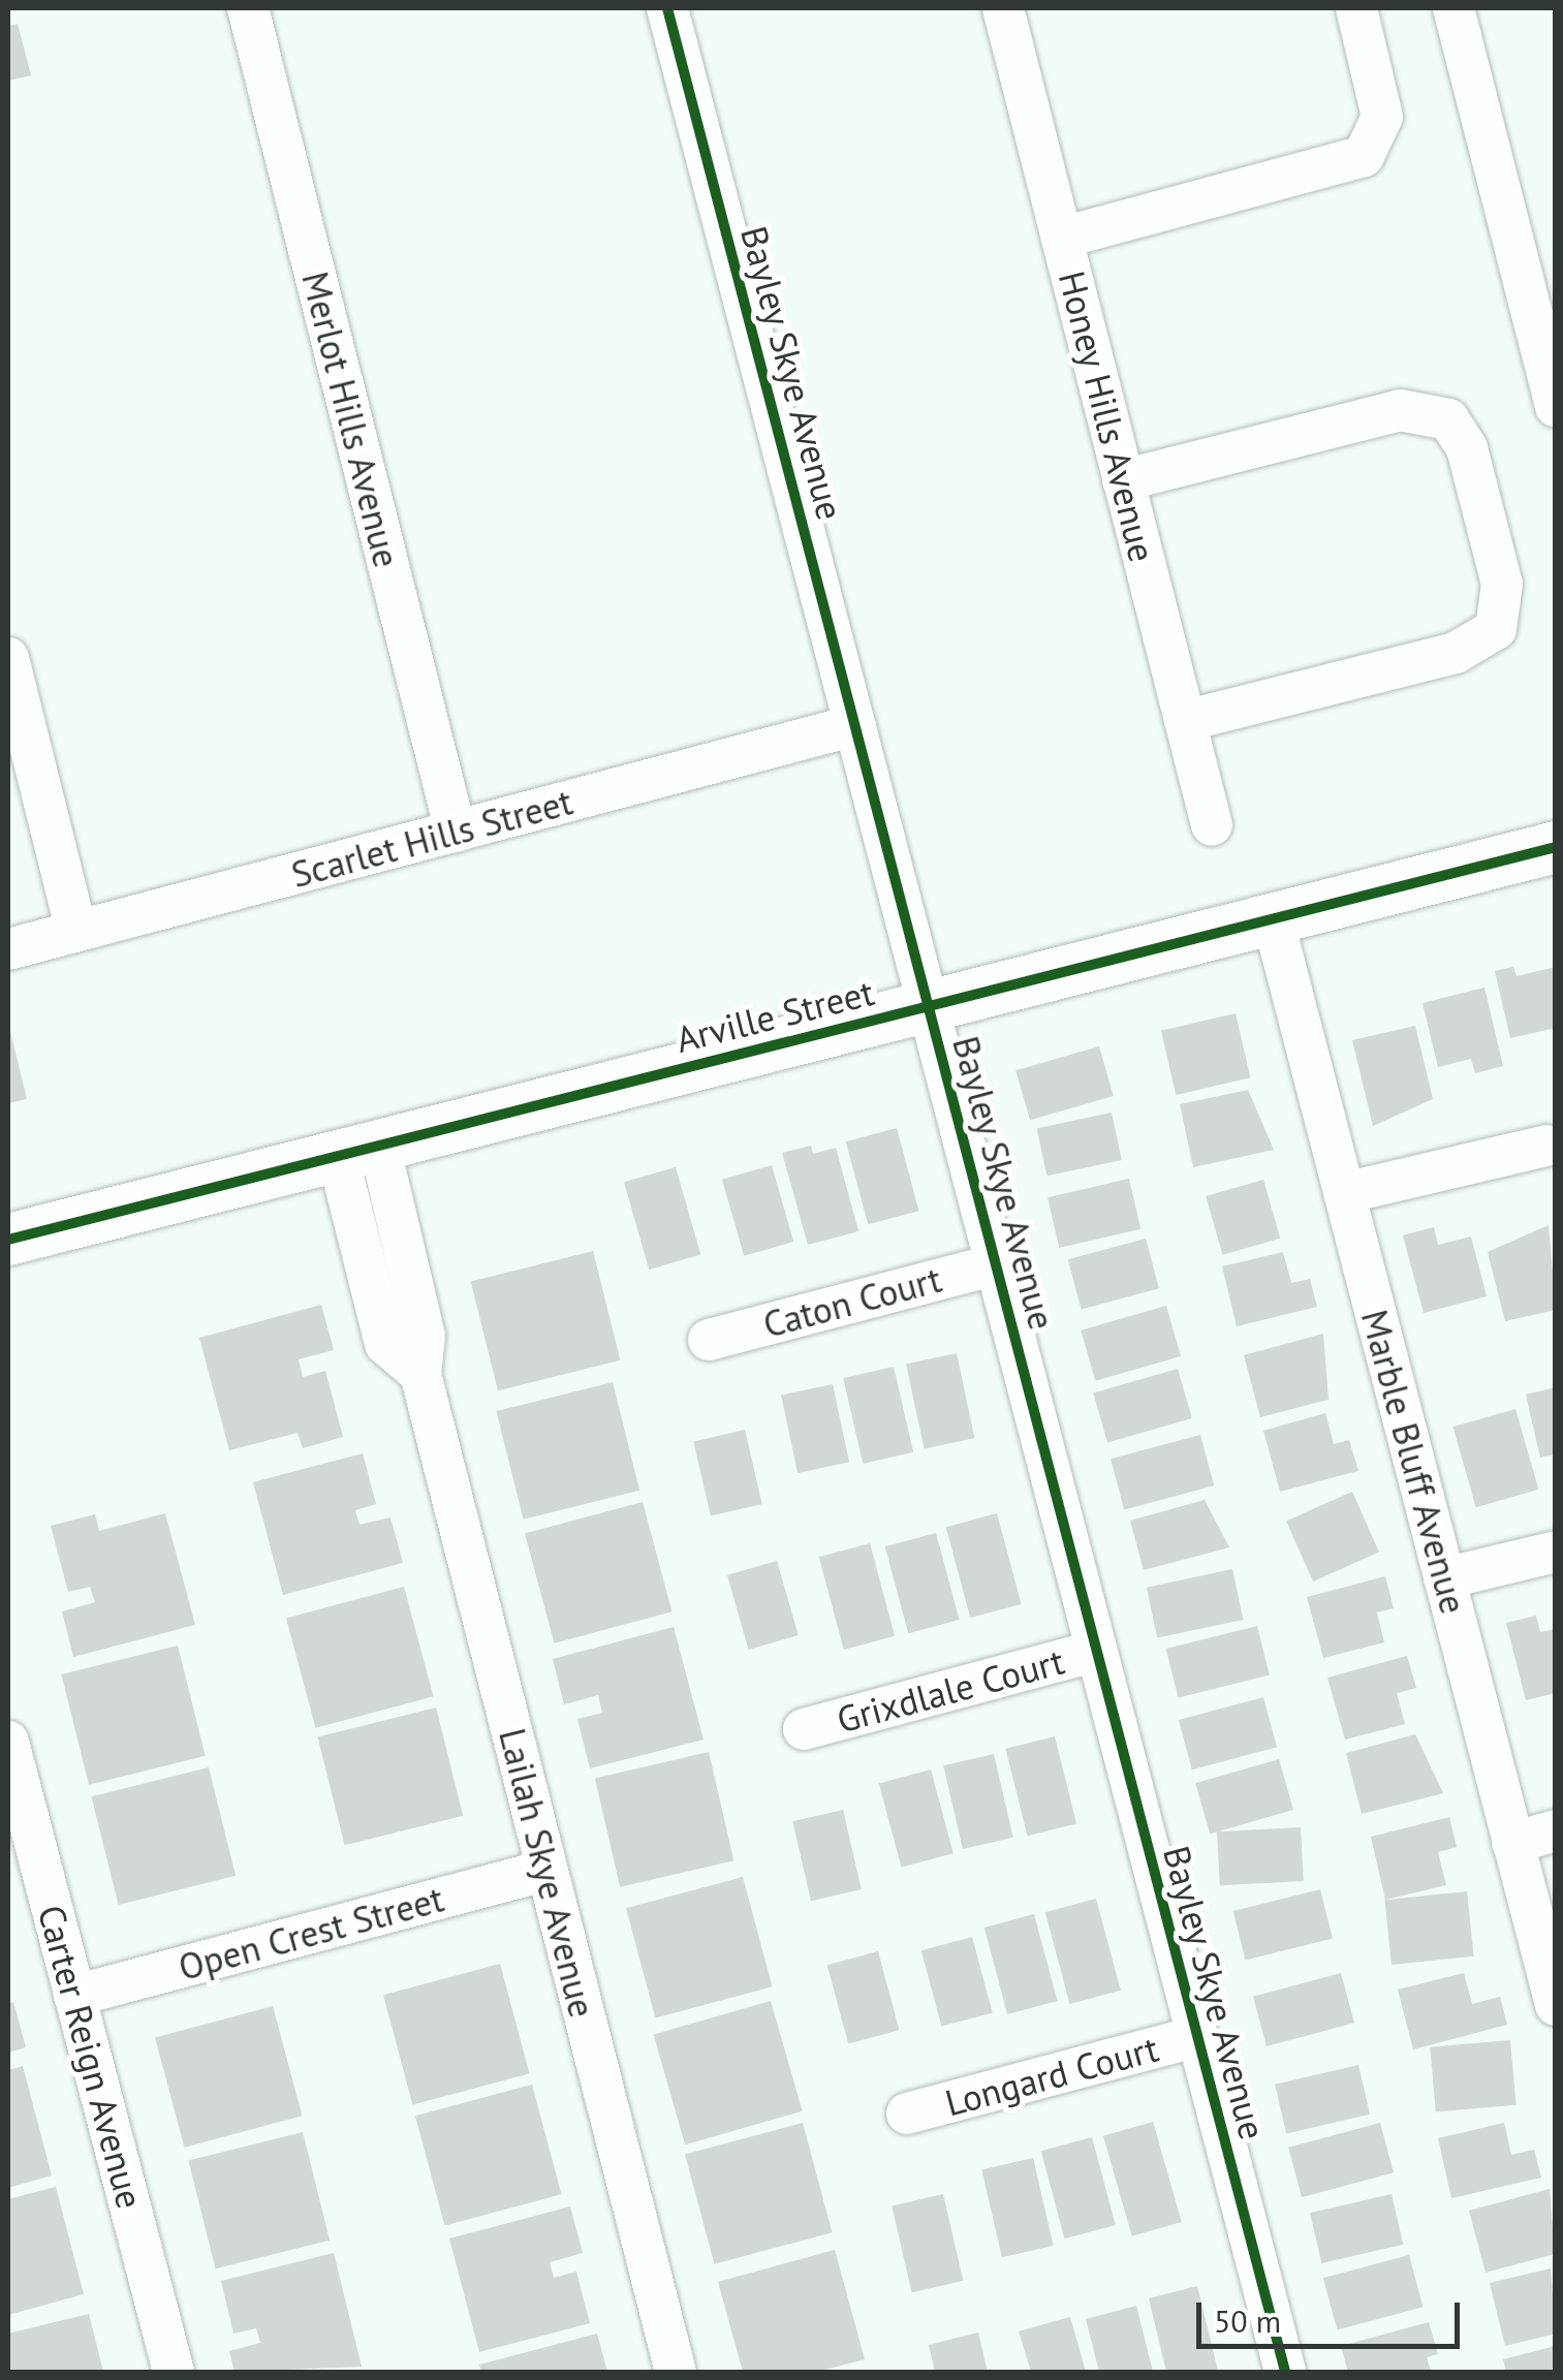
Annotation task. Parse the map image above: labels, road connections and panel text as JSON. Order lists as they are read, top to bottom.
{
  "streets": {
    "street": [
      "Bayley Skye Avenue",
      "Honey Hills Avenue",
      "Merlot Hills Avenue",
      "Scarlet Hills Street",
      "Arville Street",
      "Caton Court",
      "Marble Bluff Avenue",
      "Grixdlale Court",
      "Lailah Skye Avenue",
      "Open Crest Street",
      "Carter Reign Avenue",
      "Longard Court"
    ]
  },
  "crossings": [
    ["Bayley Skye Avenue", "Scarlet Hills Street"],
    ["Bayley Skye Avenue", "Arville Street"],
    ["Bayley Skye Avenue", "Caton Court"],
    ["Bayley Skye Avenue", "Grixdlale Court"],
    ["Bayley Skye Avenue", "Longard Court"],
    ["Merlot Hills Avenue", "Scarlet Hills Street"],
    ["Arville Street", "Marble Bluff Avenue"],
    ["Arville Street", "Lailah Skye Avenue"],
    ["Lailah Skye Avenue", "Open Crest Street"],
    ["Open Crest Street", "Carter Reign Avenue"]
  ],
  "scale_bar": "50 m"
}
